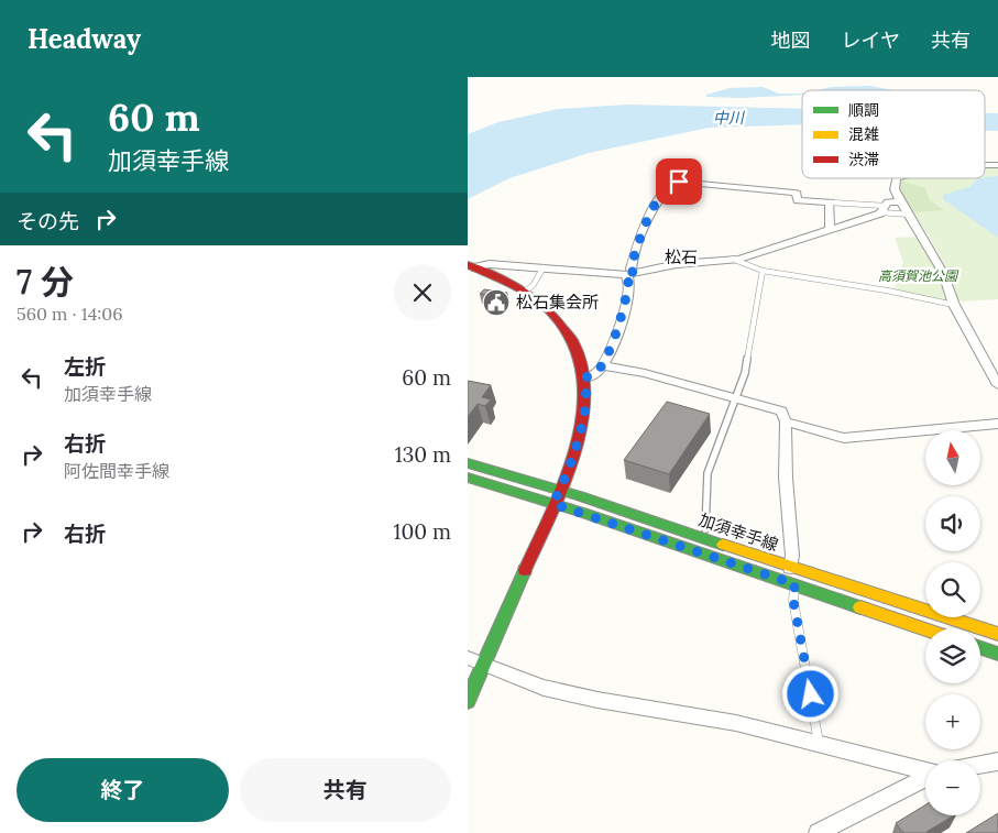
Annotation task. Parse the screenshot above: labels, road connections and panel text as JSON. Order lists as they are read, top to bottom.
{
  "streets": {
    "main road": ["加須幸手線"]
  },
  "districts": ["松石"],
  "water": ["中川"],
  "parks": ["高須賀池公園"],
  "places": {
    "public building": ["松石集会所"]
  },
  "legend": ["順調", "混雑", "渋滞"],
  "north": "top",
  "page": {
    "header": "Headway",
    "nav": ["地図", "レイヤ", "共有"],
    "turn": ["60 m", "加須幸手線"],
    "then": "その先",
    "heading": ["7 分", "560 m · 14:06"],
    "list": [
      {
        "name": "左折",
        "note": "加須幸手線",
        "value": "60 m"
      },
      {
        "name": "右折",
        "note": "阿佐間幸手線",
        "value": "130 m"
      },
      {
        "name": "右折",
        "value": "100 m"
      }
    ],
    "map_buttons": ["+", "−"],
    "buttons": ["終了", "共有"]
  }
}
